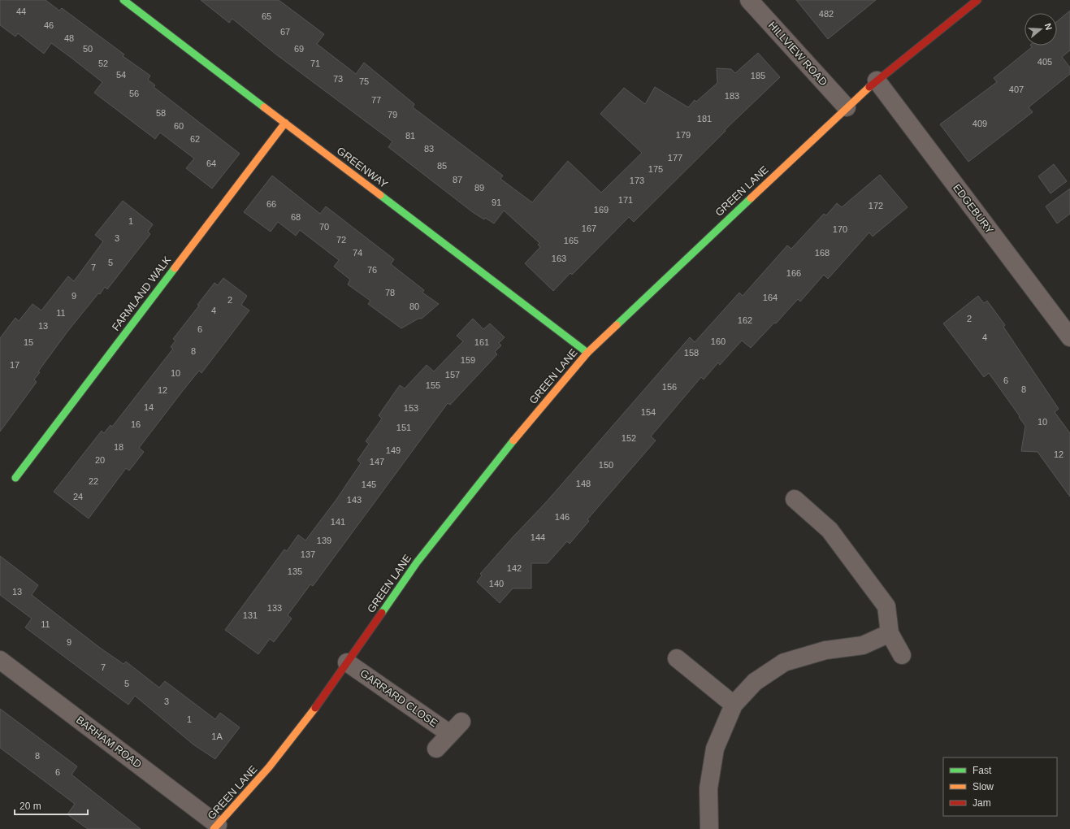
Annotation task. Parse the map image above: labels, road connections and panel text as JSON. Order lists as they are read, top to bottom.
{
  "streets": {
    "main road": ["GREENWAY", "GREEN LANE", "FARMLAND WALK"],
    "street": [
      "HILLVIEW ROAD",
      "EDGEBURY",
      "GARRARD CLOSE",
      "BARHAM ROAD"
    ]
  },
  "crossings": [
    ["HILLVIEW ROAD", "GREEN LANE"],
    ["GREENWAY", "GREEN LANE"],
    ["GREENWAY", "FARMLAND WALK"],
    ["GREEN LANE", "EDGEBURY"],
    ["GREEN LANE", "GARRARD CLOSE"],
    ["GREEN LANE", "BARHAM ROAD"]
  ],
  "house_numbers": [
    "44",
    "482",
    "65",
    "46",
    "67",
    "48",
    "50",
    "69",
    "405",
    "52",
    "71",
    "54",
    "185",
    "73",
    "75",
    "407",
    "56",
    "183",
    "77",
    "58",
    "79",
    "181",
    "409",
    "60",
    "179",
    "81",
    "62",
    "83",
    "177",
    "64",
    "85",
    "175",
    "87",
    "173",
    "89",
    "171",
    "91",
    "66",
    "172",
    "169",
    "68",
    "1",
    "70",
    "167",
    "170",
    "3",
    "72",
    "165",
    "74",
    "168",
    "163",
    "5",
    "7",
    "76",
    "166",
    "78",
    "9",
    "164",
    "2",
    "80",
    "4",
    "11",
    "2",
    "162",
    "13",
    "6",
    "4",
    "160",
    "15",
    "161",
    "8",
    "158",
    "159",
    "17",
    "10",
    "157",
    "6",
    "155",
    "156",
    "8",
    "12",
    "14",
    "153",
    "154",
    "10",
    "16",
    "151",
    "152",
    "18",
    "149",
    "12",
    "20",
    "147",
    "150",
    "22",
    "148",
    "145",
    "24",
    "143",
    "146",
    "141",
    "144",
    "139",
    "137",
    "142",
    "135",
    "140",
    "13",
    "133",
    "131",
    "11",
    "9",
    "7",
    "5",
    "3",
    "1",
    "1A",
    "8",
    "6"
  ],
  "legend": ["Fast", "Slow", "Jam"],
  "scale_bar": "20 m",
  "north": "right"
}
